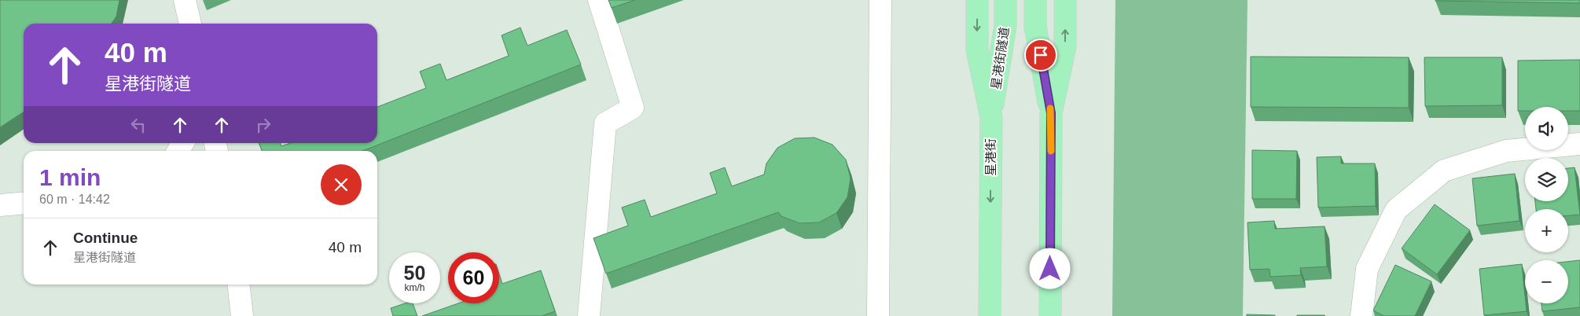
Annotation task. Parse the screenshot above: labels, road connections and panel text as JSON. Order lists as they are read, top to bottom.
{
  "streets": {
    "main road": ["星港街隧道", "星港街"]
  },
  "crossings": [
    ["星港街隧道", "星港街"]
  ],
  "page": {
    "turn": ["40 m", "星港街隧道"],
    "map_buttons": ["+", "−"],
    "heading": ["1 min", "60 m · 14:42"],
    "list": [
      {
        "name": "Continue",
        "note": "星港街隧道",
        "value": "40 m"
      }
    ],
    "speed": "50 km/h",
    "limit": "60"
  }
}
